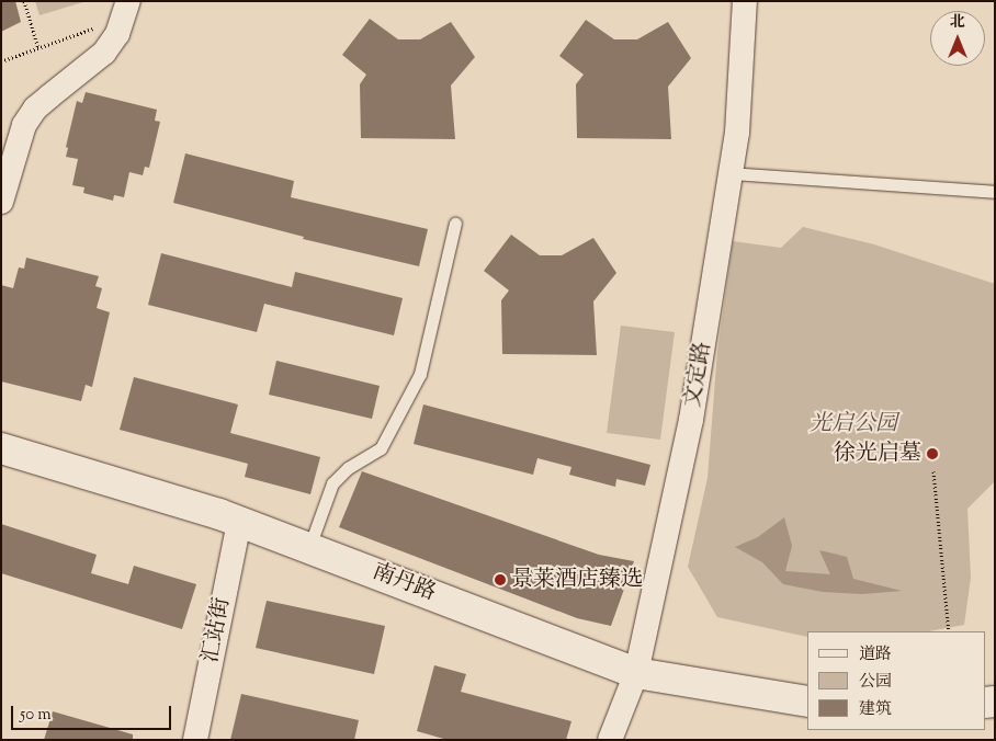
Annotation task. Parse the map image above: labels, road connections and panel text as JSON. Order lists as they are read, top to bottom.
{
  "streets": {
    "main road": ["南丹路"],
    "street": ["文定路", "汇站街"]
  },
  "crossings": [
    ["文定路", "南丹路"],
    ["南丹路", "汇站街"]
  ],
  "parks": ["光启公园"],
  "places": ["徐光启墓", "景莱酒店臻选"],
  "legend": ["道路", "公园", "建筑"],
  "scale_bar": "50 m",
  "north": "top"
}
